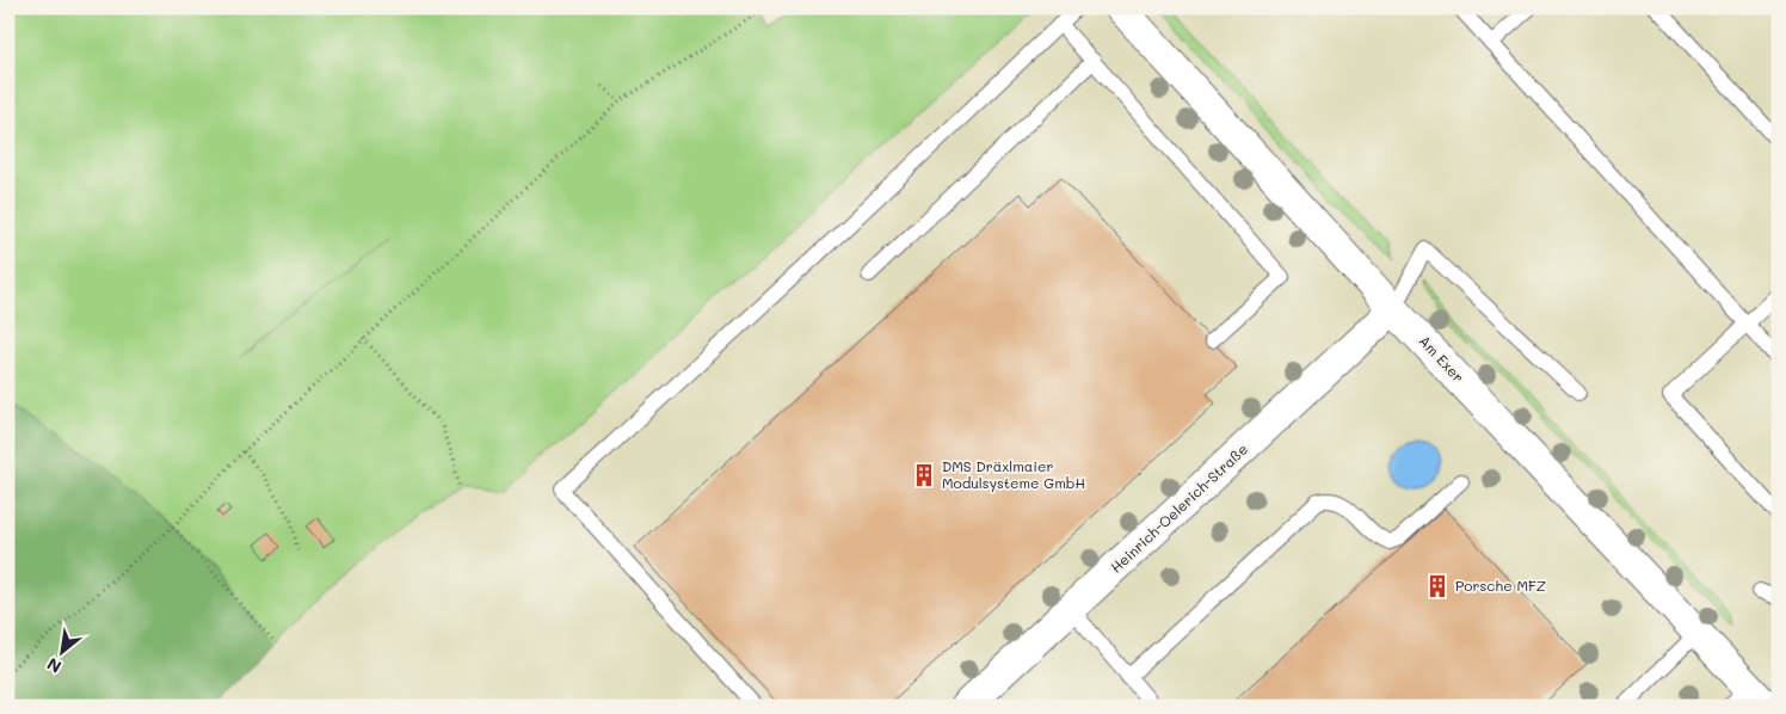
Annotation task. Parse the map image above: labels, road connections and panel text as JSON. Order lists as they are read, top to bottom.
{
  "streets": {
    "street": ["Am Exer", "Heinrich-Oelerich-Straße"]
  },
  "crossings": [
    ["Am Exer", "Heinrich-Oelerich-Straße"]
  ],
  "places": {
    "building": ["DMS Dräxlmaier Modulsysteme GmbH", "Porsche MFZ"]
  },
  "north": "bottom left"
}
